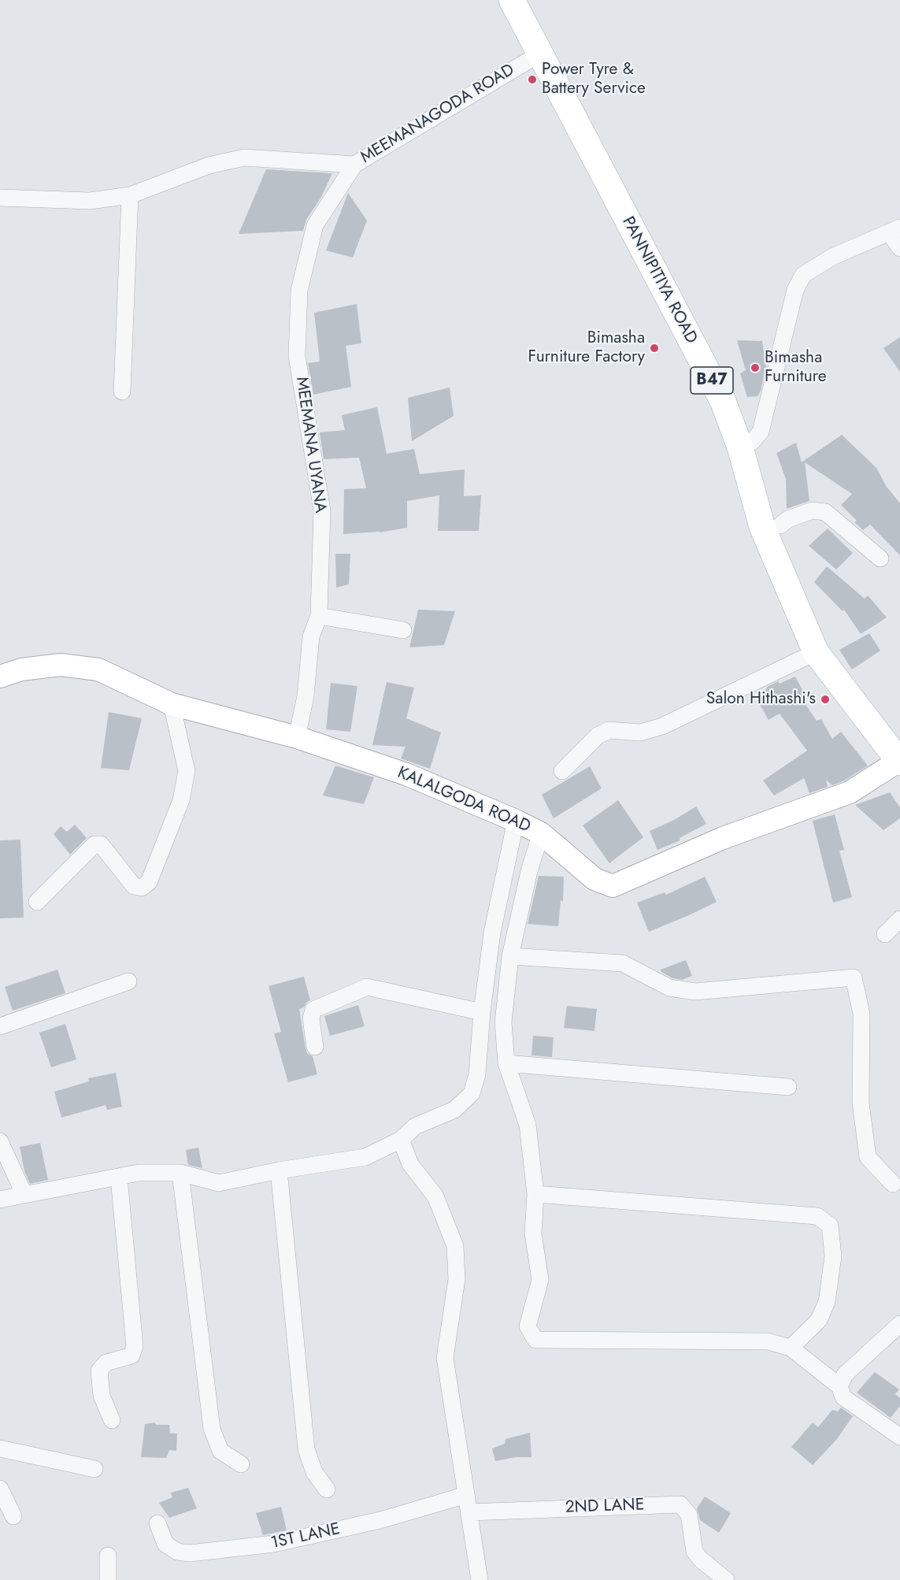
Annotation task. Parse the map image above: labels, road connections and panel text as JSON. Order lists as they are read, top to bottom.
{
  "streets": {
    "main road": ["PANNIPITIYA ROAD", "B47"],
    "street": [
      "MEEMANAGODA ROAD",
      "MEEMANA UYANA",
      "KALALGODA ROAD",
      "2ND LANE",
      "1ST LANE"
    ]
  },
  "crossings": [
    ["MEEMANAGODA ROAD", "PANNIPITIYA ROAD"],
    ["MEEMANAGODA ROAD", "MEEMANA UYANA"],
    ["PANNIPITIYA ROAD", "KALALGODA ROAD"],
    ["MEEMANA UYANA", "KALALGODA ROAD"]
  ],
  "places": [
    "Power Tyre & Battery Service",
    "Bimasha Furniture Factory",
    "Bimasha Furniture",
    "Salon Hithashi's"
  ]
}
